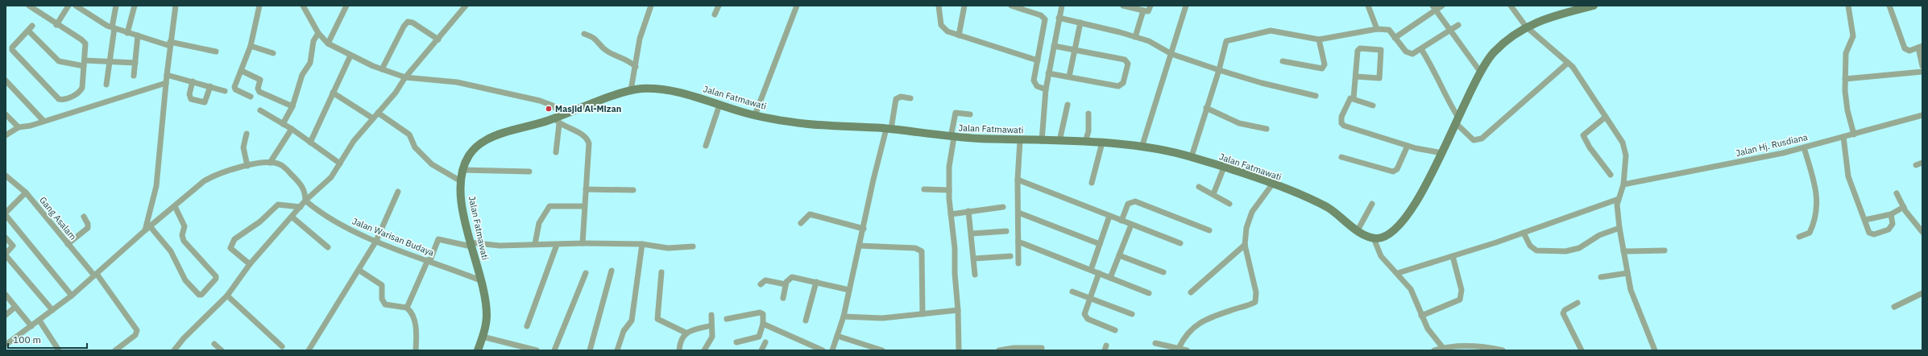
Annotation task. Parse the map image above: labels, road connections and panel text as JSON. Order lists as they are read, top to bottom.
{
  "streets": {
    "street": [
      "Jalan Fatmawati",
      "Jalan Hj. Rusdiana",
      "Gang Asalam",
      "Jalan Warisan Budaya"
    ]
  },
  "crossings": [
    ["Jalan Fatmawati", "Jalan Warisan Budaya"]
  ],
  "places": ["Masjid Al-Mizan"],
  "scale_bar": "100 m"
}
